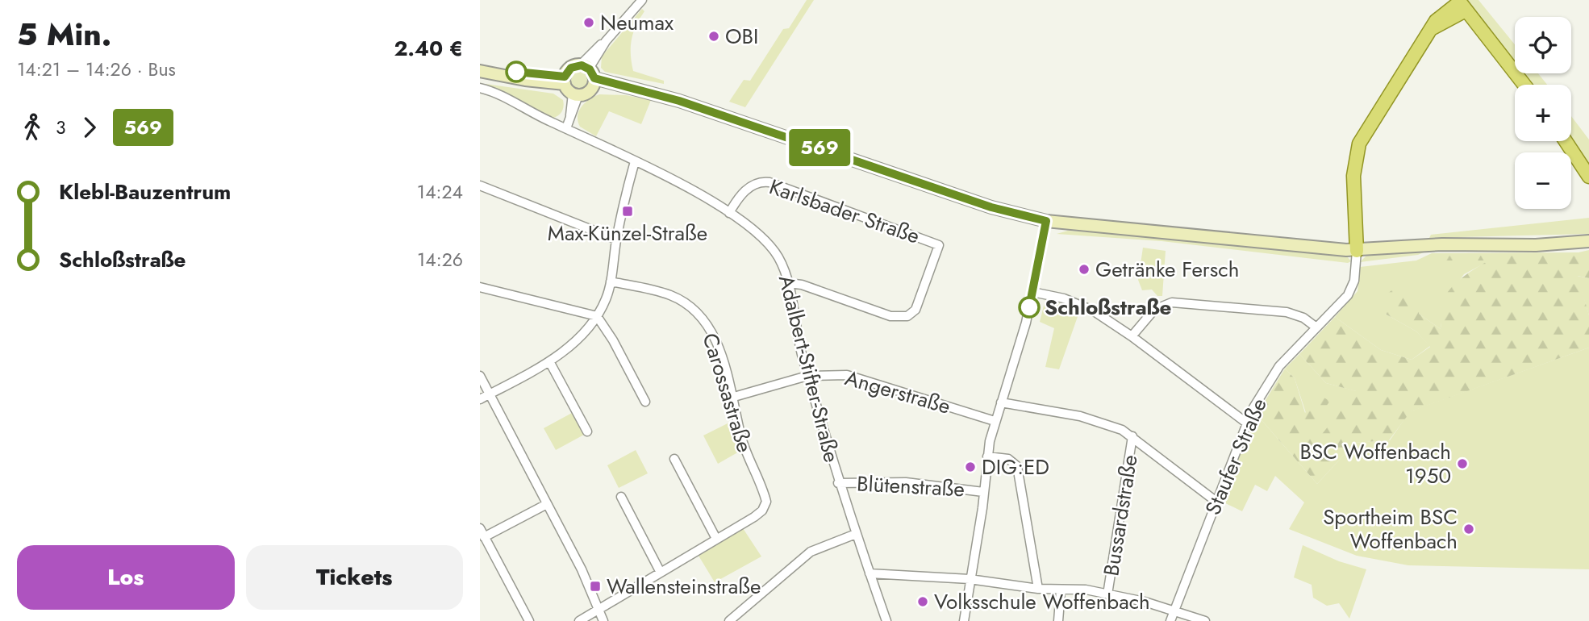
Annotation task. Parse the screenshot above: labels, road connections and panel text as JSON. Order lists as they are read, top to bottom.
{
  "streets": {
    "street": [
      "Karlsbader Straße",
      "Adalbert-Stifter-Straße",
      "Angerstraße",
      "Carossastraße",
      "Staufer Straße",
      "Blütenstraße",
      "Bussardstraße"
    ]
  },
  "crossings": [
    ["Karlsbader Straße", "Adalbert-Stifter-Straße"],
    ["Adalbert-Stifter-Straße", "Angerstraße"],
    ["Adalbert-Stifter-Straße", "Blütenstraße"],
    ["Angerstraße", "Carossastraße"]
  ],
  "places": {
    "other": [
      "Neumax",
      "OBI",
      "Getränke Fersch",
      "Schloßstraße",
      "BSC Woffenbach 1950",
      "DIG:ED",
      "Sportheim BSC Woffenbach",
      "Volksschule Woffenbach"
    ],
    "transit": ["Max-Künzel-Straße", "Wallensteinstraße"]
  },
  "lines": ["bus line 569"],
  "page": {
    "heading": ["5 Min.", "14:21 – 14:26 · Bus", "2.40 €"],
    "on_map": "569",
    "map_buttons": ["+", "−"],
    "legs": ["3", "569"],
    "list": [
      {
        "name": "Klebl-Bauzentrum",
        "value": "14:24"
      },
      {
        "name": "Schloßstraße",
        "value": "14:26"
      }
    ],
    "buttons": ["Los", "Tickets"]
  }
}
